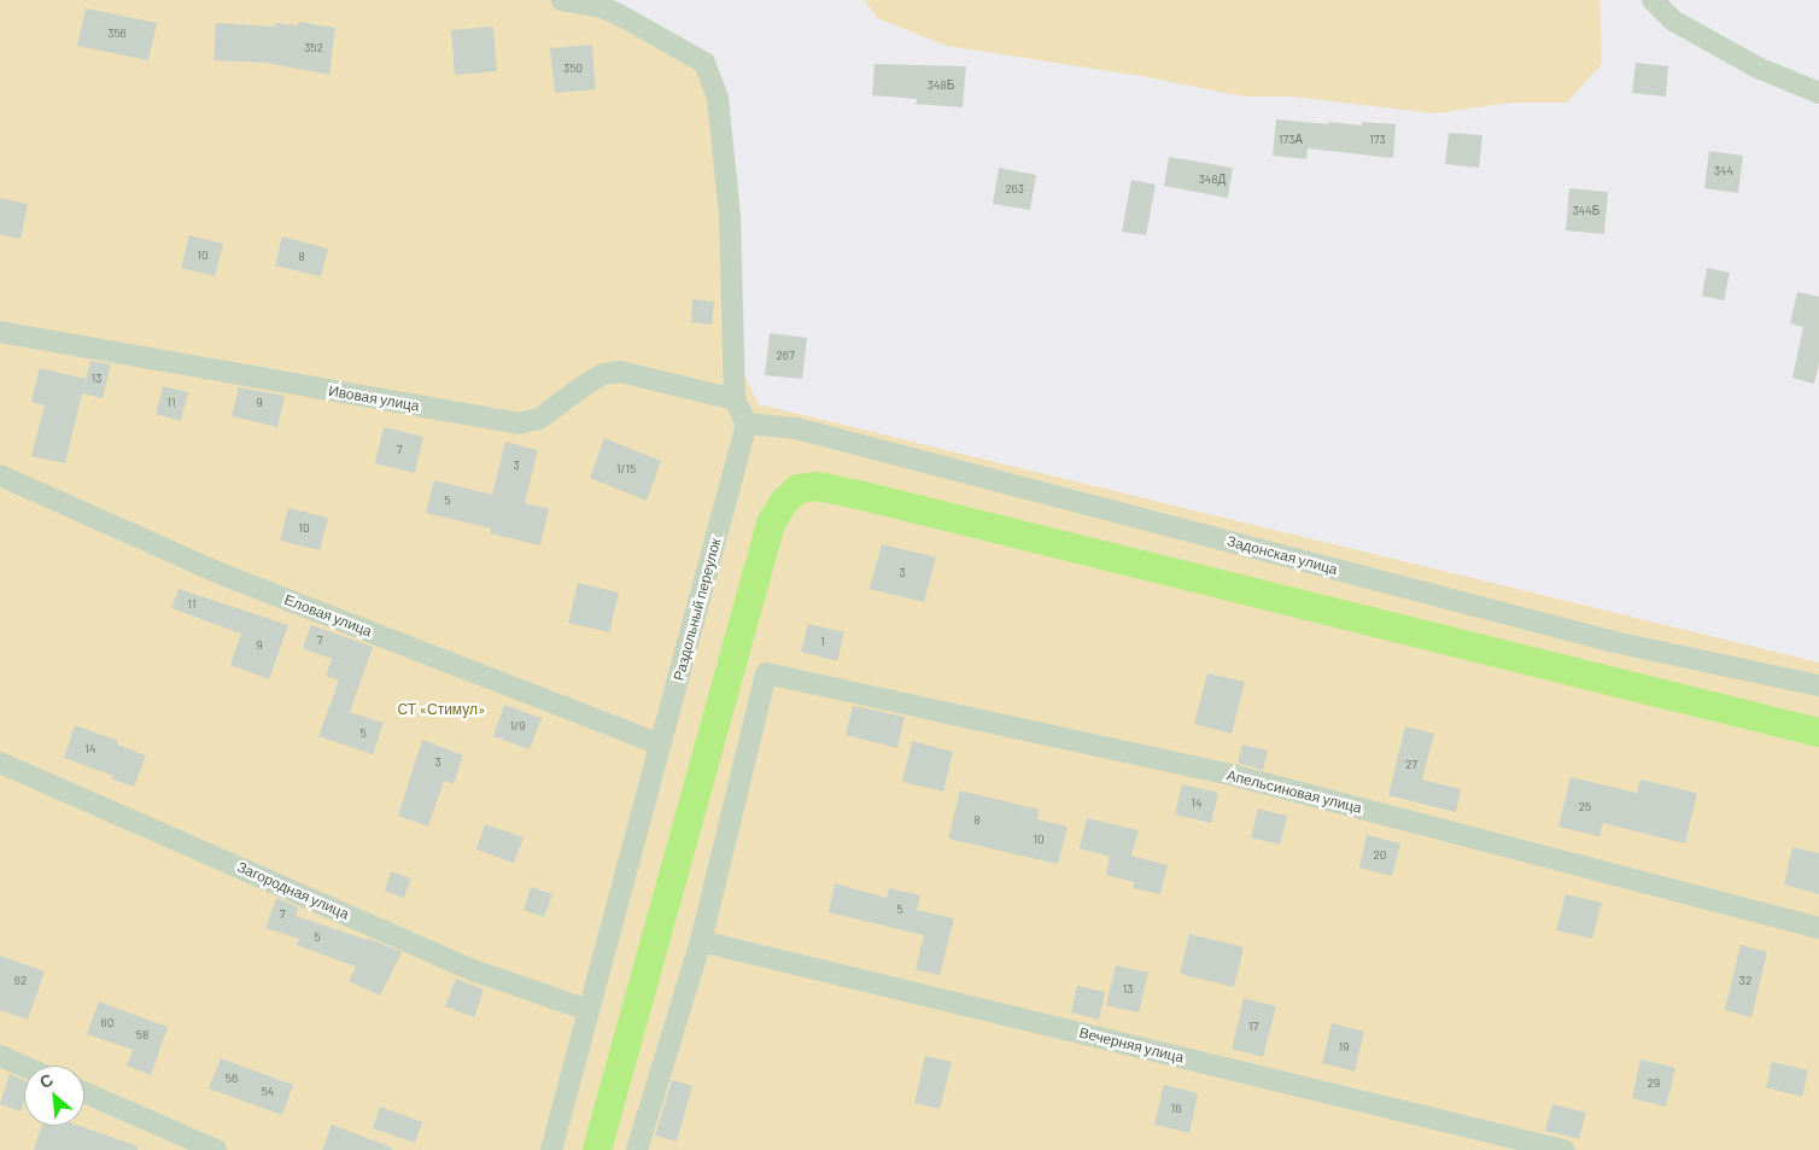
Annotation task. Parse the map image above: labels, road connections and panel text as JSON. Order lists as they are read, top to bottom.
{
  "streets": {
    "street": [
      "Ивовая улица",
      "Задонская улица",
      "Раздольный переулок",
      "Еловая улица",
      "Апельсиновая улица",
      "Загородная улица",
      "Вечерняя улица"
    ]
  },
  "crossings": [
    ["Задонская улица", "Раздольный переулок"],
    ["Раздольный переулок", "Еловая улица"],
    ["Раздольный переулок", "Загородная улица"],
    ["Апельсиновая улица", "Вечерняя улица"]
  ],
  "parks": ["СТ «Стимул»"],
  "house_numbers": [
    "356",
    "352",
    "350",
    "348Б",
    "173А",
    "173",
    "344",
    "348Д",
    "263",
    "344Б",
    "10",
    "8",
    "267",
    "13",
    "11",
    "9",
    "7",
    "3",
    "1/15",
    "5",
    "10",
    "3",
    "11",
    "7",
    "1",
    "9",
    "1/9",
    "5",
    "14",
    "3",
    "27",
    "14",
    "25",
    "8",
    "10",
    "20",
    "5",
    "7",
    "5",
    "62",
    "32",
    "13",
    "60",
    "17",
    "58",
    "19",
    "56",
    "29",
    "54",
    "16"
  ],
  "north": "top left"
}
